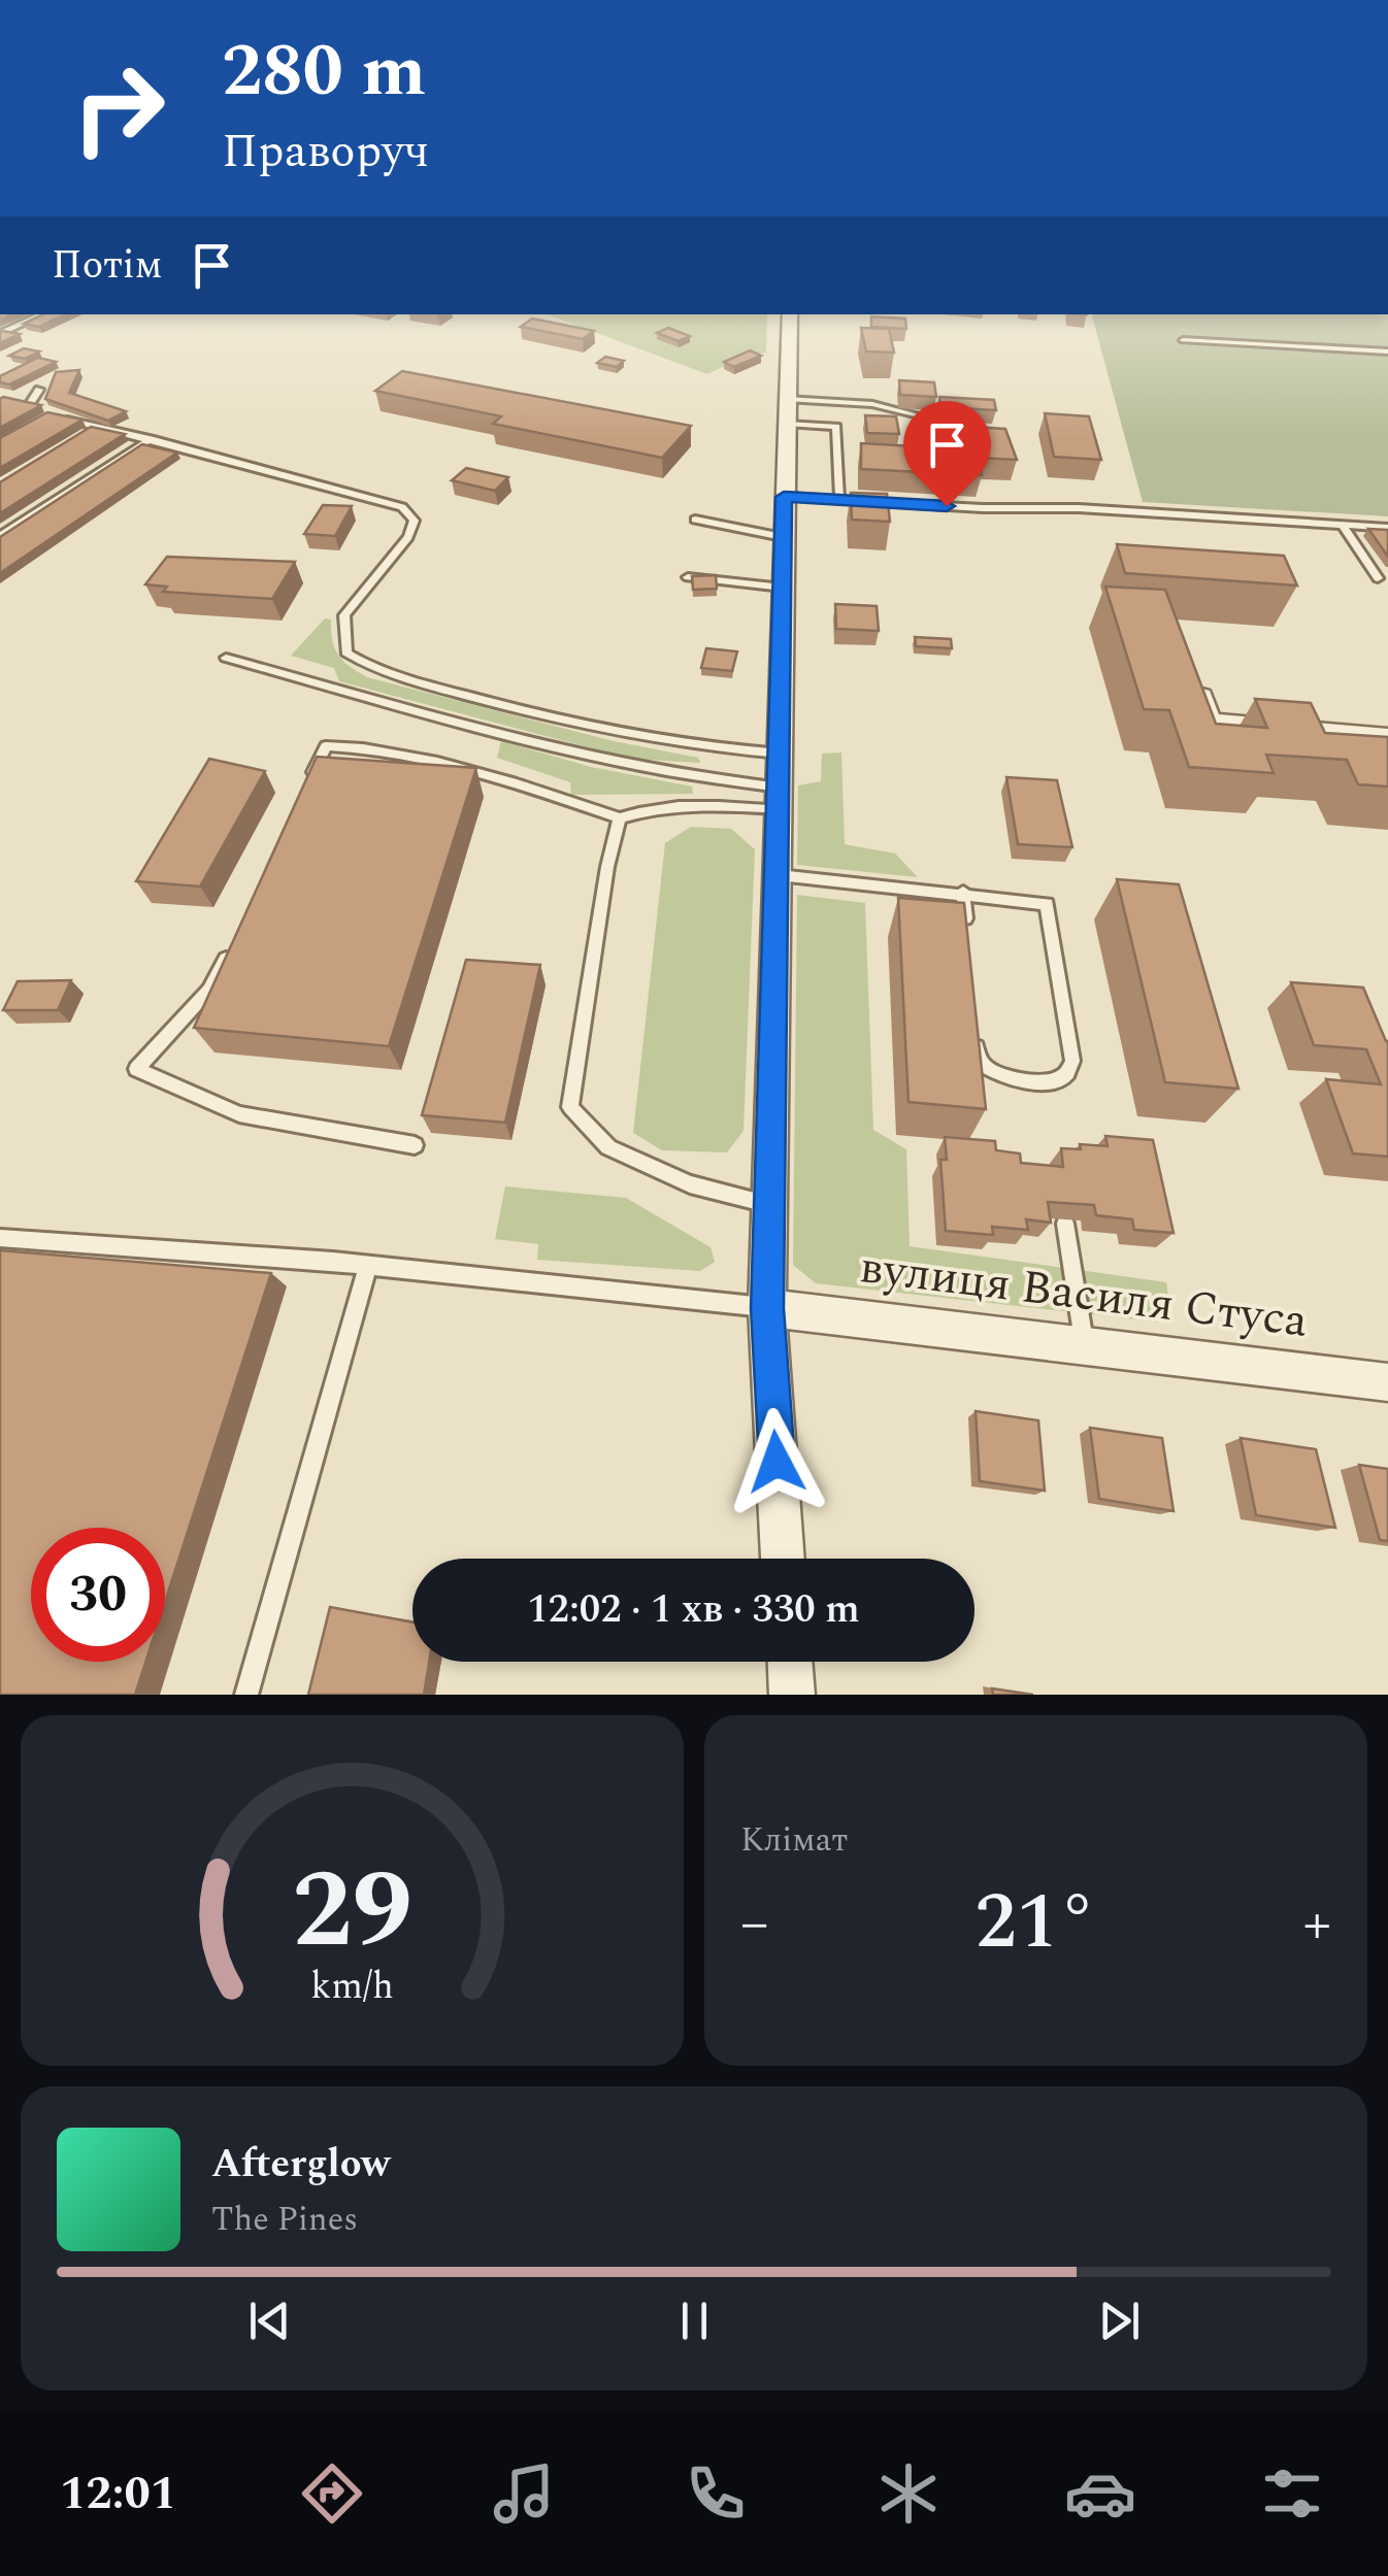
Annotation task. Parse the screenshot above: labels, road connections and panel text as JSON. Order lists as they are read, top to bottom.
{
  "streets": {
    "street": ["вулиця Василя Стуса"]
  },
  "page": {
    "turn": ["280 m", "Праворуч"],
    "then": "Потім",
    "limit": "30",
    "trip": "12:02 · 1 хв · 330 m",
    "tile": "Клімат",
    "heat": ["−", "21°", "+"],
    "song": ["Afterglow", "The Pines"],
    "tabs": "12:01",
    "gauge": ["29", "km/h"]
  }
}
